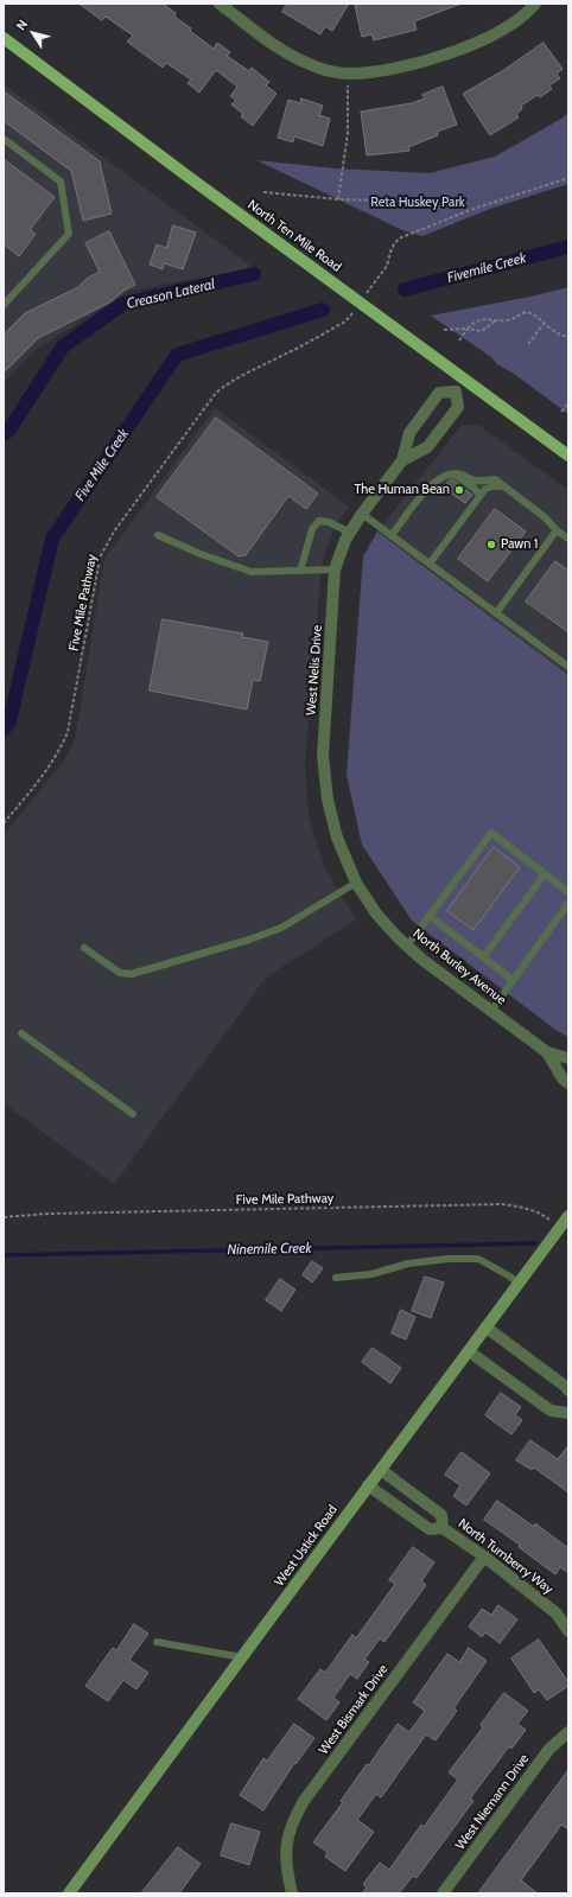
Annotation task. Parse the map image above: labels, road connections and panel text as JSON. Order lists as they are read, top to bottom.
{
  "streets": {
    "main road": ["North Ten Mile Road", "West Ustick Road"],
    "street": [
      "West Nelis Drive",
      "North Burley Avenue",
      "North Turnberry Way",
      "West Bismark Drive",
      "West Niemann Drive"
    ],
    "path": ["Five Mile Pathway"]
  },
  "crossings": [
    ["North Ten Mile Road", "West Nelis Drive"],
    ["Five Mile Pathway", "West Ustick Road"],
    ["West Nelis Drive", "North Burley Avenue"],
    ["West Ustick Road", "North Turnberry Way"],
    ["North Turnberry Way", "West Bismark Drive"]
  ],
  "water": [
    "Fivemile Creek",
    "Creason Lateral",
    "Five Mile Creek",
    "Ninemile Creek"
  ],
  "parks": ["Reta Huskey Park"],
  "places": ["The Human Bean", "Pawn 1"],
  "north": "top left"
}
